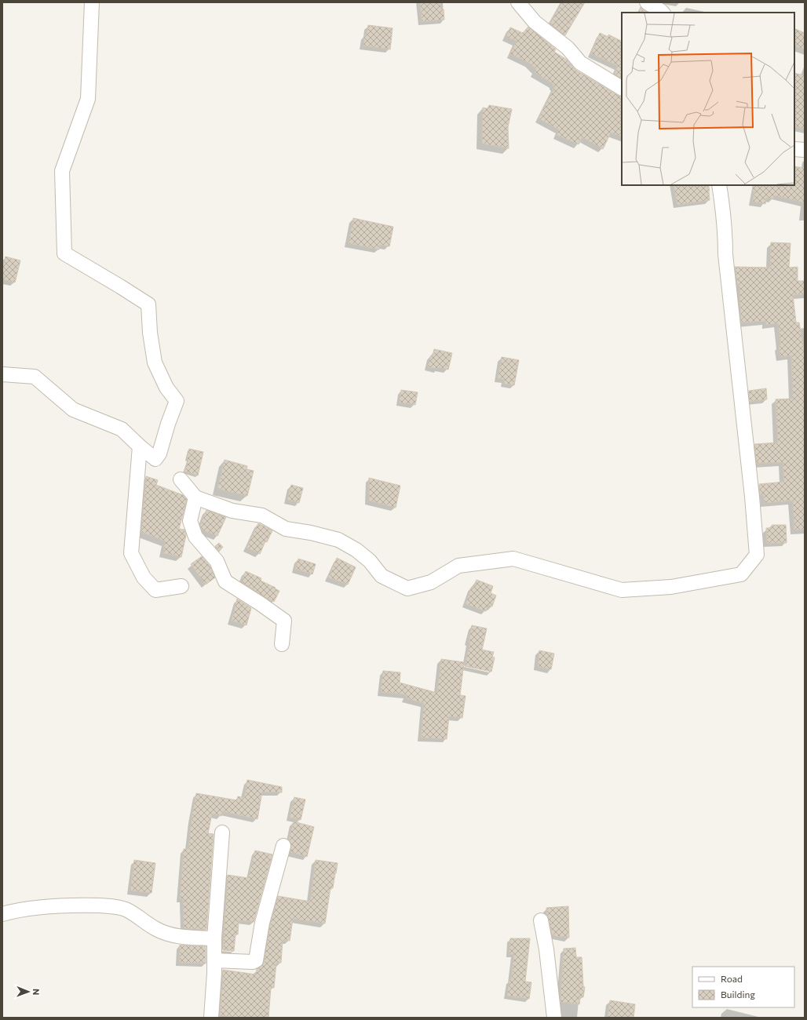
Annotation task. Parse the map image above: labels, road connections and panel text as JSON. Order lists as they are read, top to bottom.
{
  "legend": ["Road", "Building"],
  "north": "right"
}
